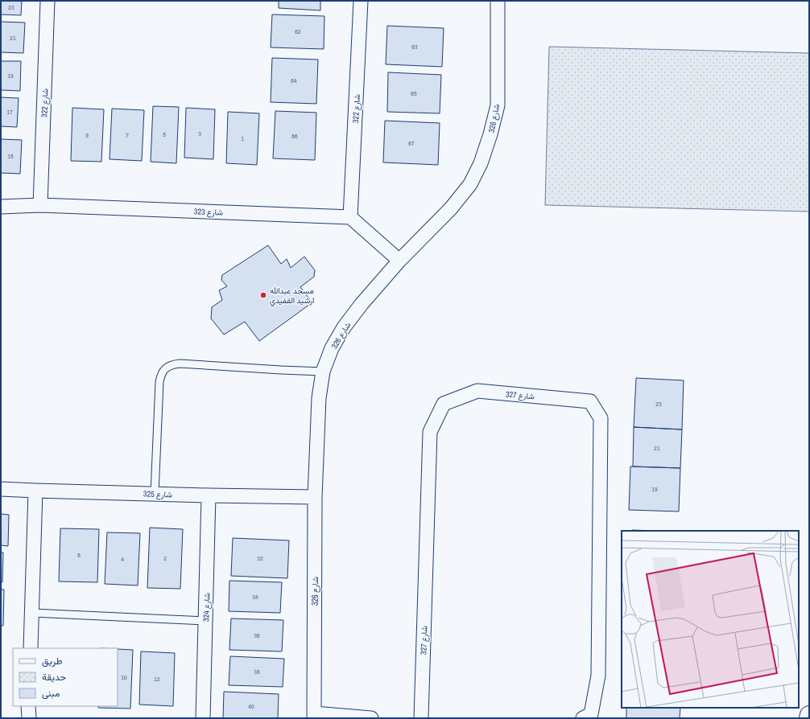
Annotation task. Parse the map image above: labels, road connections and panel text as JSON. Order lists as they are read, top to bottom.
{
  "streets": {
    "street": [
      "شارع 322",
      "شارع 326",
      "شارع 323",
      "شارع 327",
      "شارع 325",
      "شارع 324"
    ]
  },
  "crossings": [
    ["شارع 322", "شارع 323"],
    ["شارع 326", "شارع 325"],
    ["شارع 325", "شارع 324"]
  ],
  "places": ["مسجد عبدالله ارشيد القفيدي"],
  "house_numbers": [
    "23",
    "62",
    "21",
    "63",
    "19",
    "64",
    "65",
    "17",
    "3",
    "5",
    "9",
    "7",
    "66",
    "1",
    "67",
    "15",
    "23",
    "21",
    "19",
    "6",
    "2",
    "32",
    "4",
    "34",
    "36",
    "38",
    "10",
    "12",
    "40"
  ],
  "legend": ["طريق", "حديقة", "مبنى"]
}
